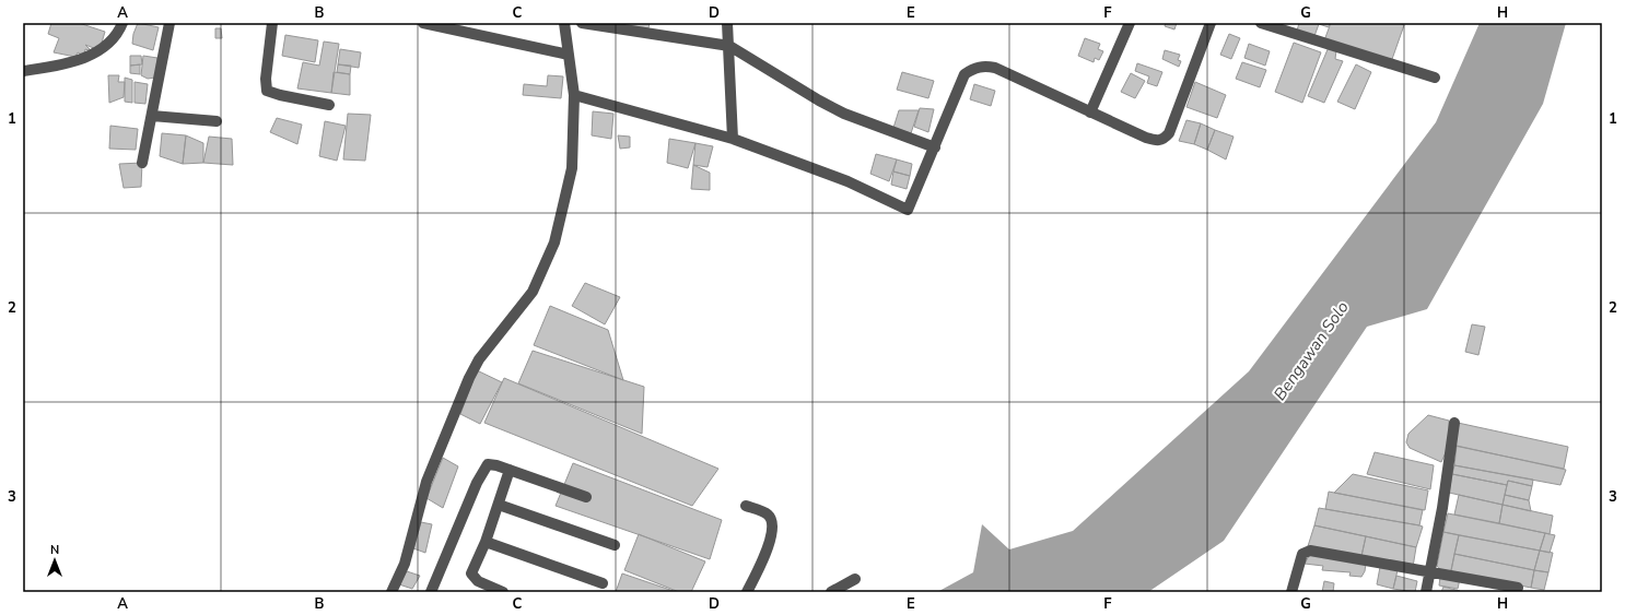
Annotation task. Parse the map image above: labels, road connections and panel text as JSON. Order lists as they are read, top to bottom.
{
  "water": ["Bengawan Solo"],
  "north": "top",
  "grid": {
    "columns": [
      "A",
      "B",
      "C",
      "D",
      "E",
      "F",
      "G",
      "H"
    ],
    "rows": ["1", "2", "3"]
  }
}
